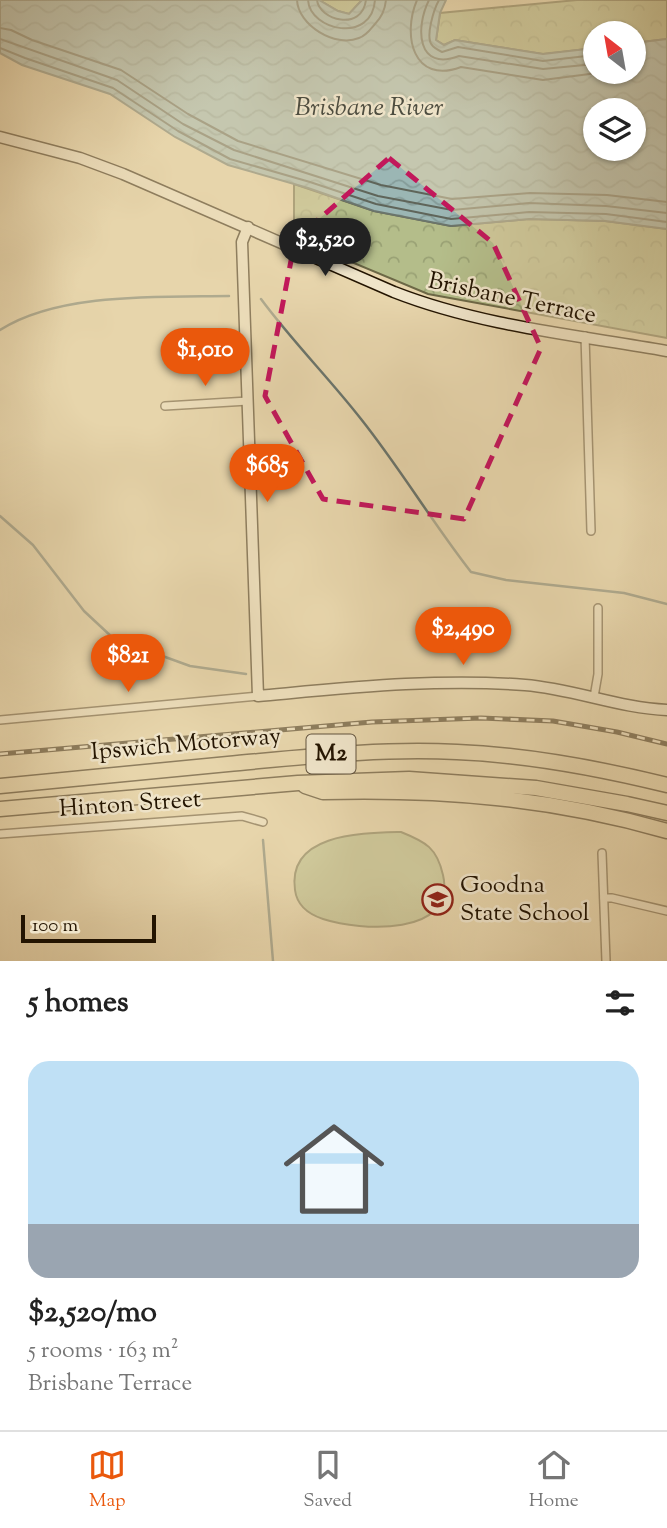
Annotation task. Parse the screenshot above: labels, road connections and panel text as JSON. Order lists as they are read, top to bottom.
{
  "streets": {
    "highway": ["Ipswich Motorway", "M2"],
    "street": ["Brisbane Terrace", "Hinton Street"]
  },
  "water": ["Brisbane River"],
  "places": {
    "school or university": ["Goodna State School"]
  },
  "scale_bar": "100 m",
  "north": "top left",
  "page": {
    "price": [
      "$2,520",
      "$1,010",
      "$685",
      "$2,490",
      "$821"
    ],
    "scale": "100 m",
    "heading": "5 homes",
    "list": [
      {
        "name": "$2,520/mo",
        "note": "5 rooms · 163 m² · Brisbane Terrace"
      }
    ],
    "tabs": ["Map", "Saved", "Home"]
  }
}
